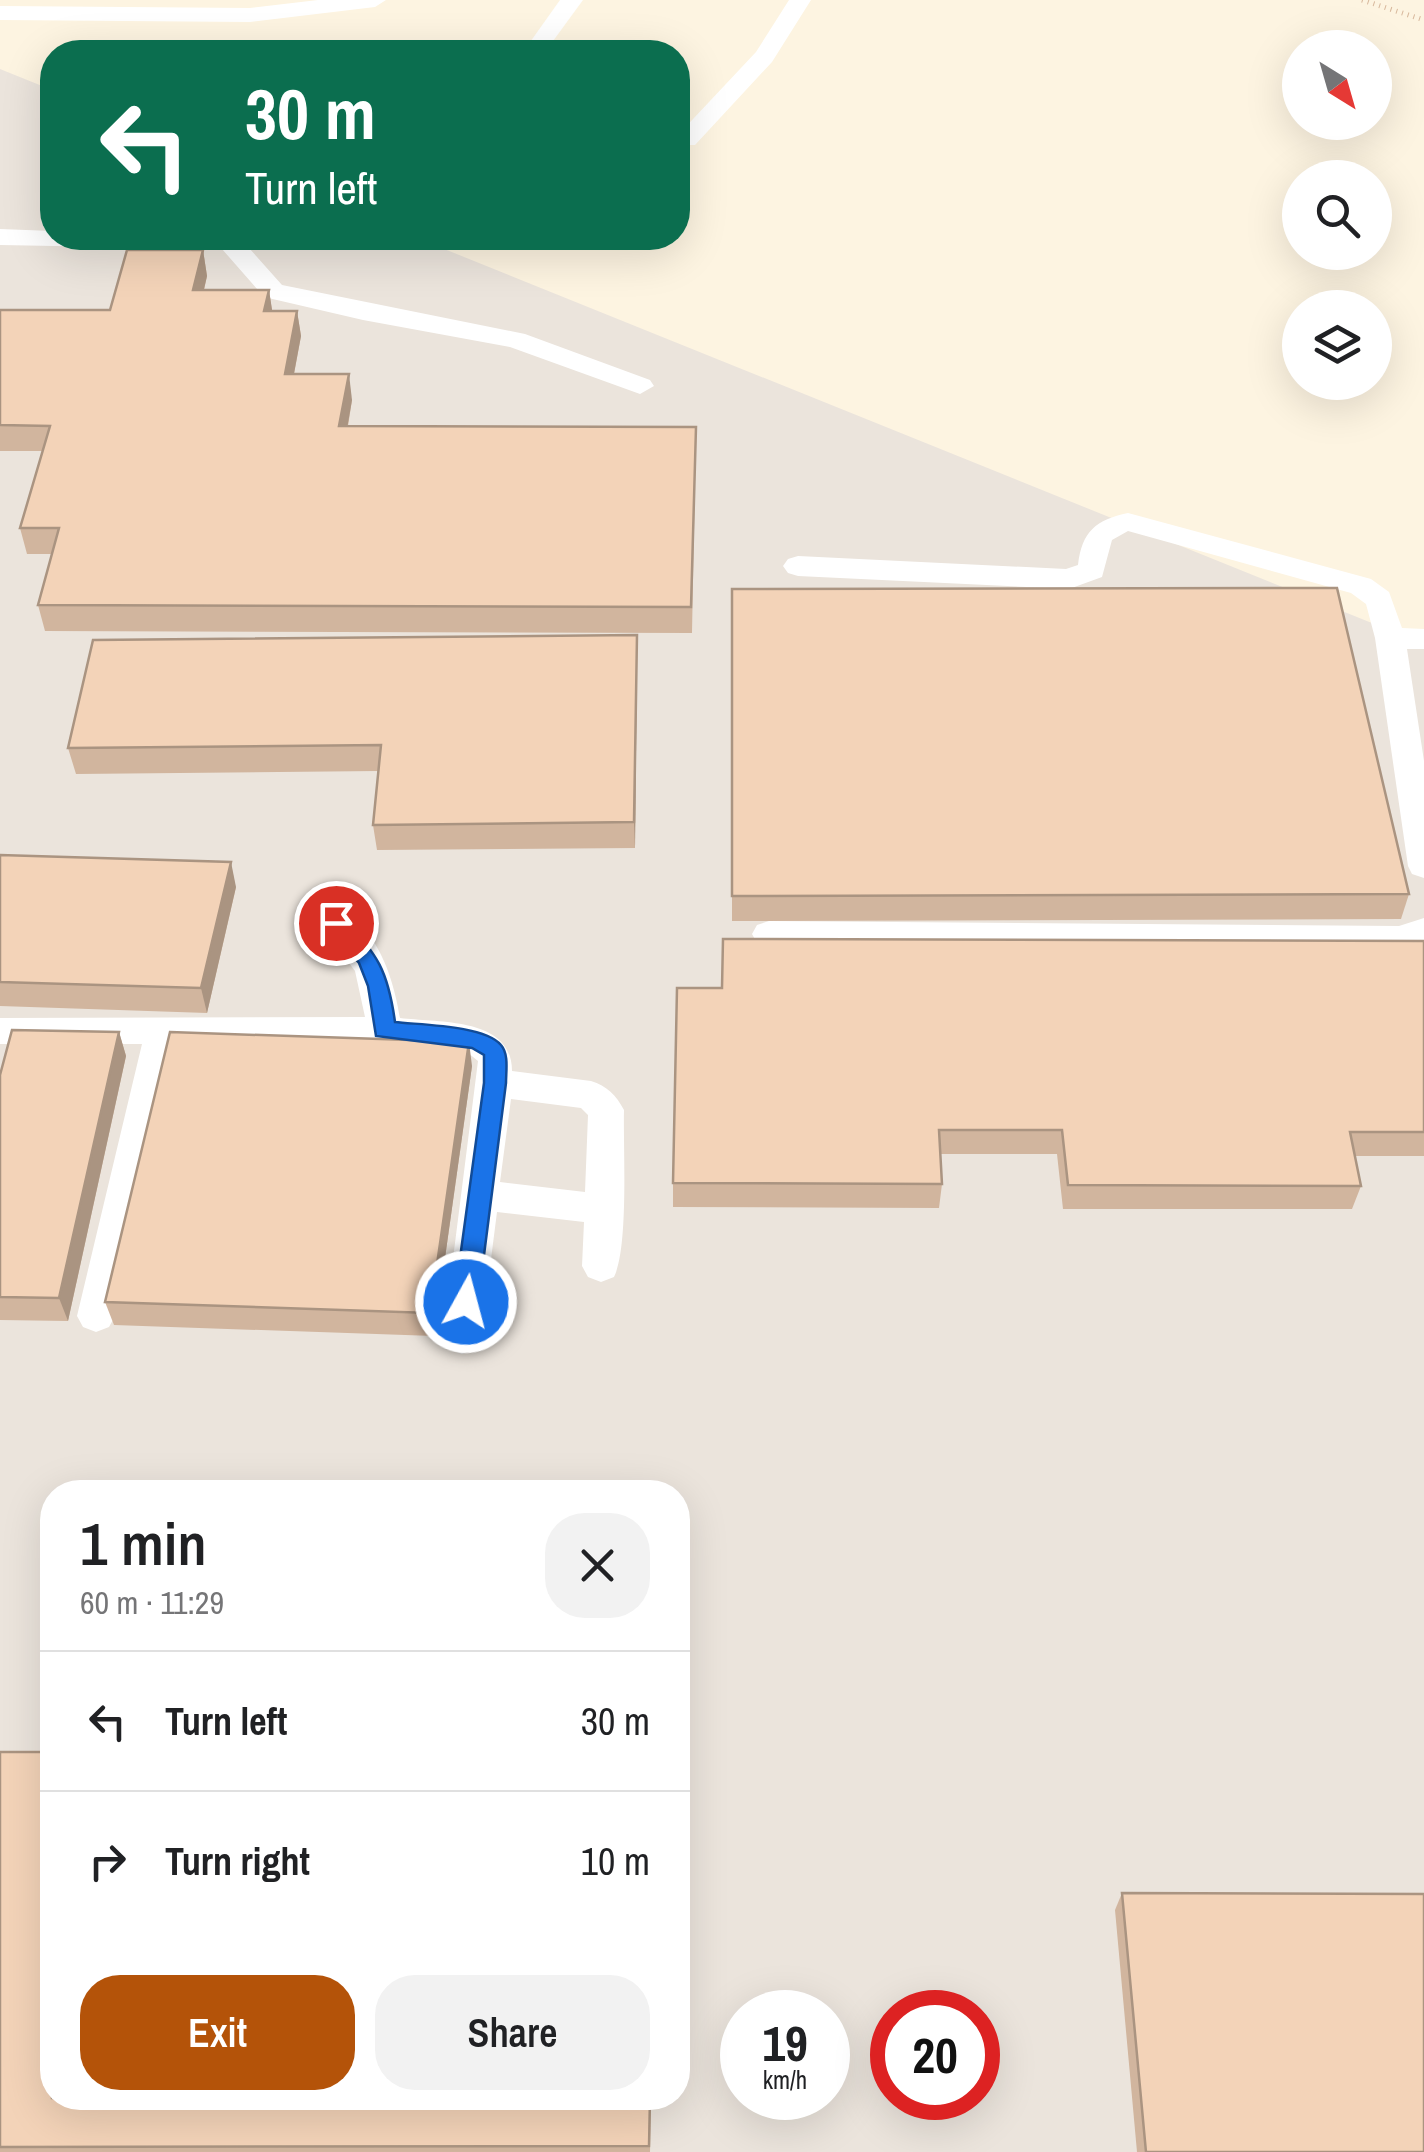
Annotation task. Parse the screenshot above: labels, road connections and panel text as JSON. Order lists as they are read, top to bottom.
{
  "north": "bottom right",
  "page": {
    "turn": ["30 m", "Turn left"],
    "heading": ["1 min", "60 m · 11:29"],
    "list": [
      {
        "name": "Turn left",
        "value": "30 m"
      },
      {
        "name": "Turn right",
        "value": "10 m"
      }
    ],
    "buttons": ["Exit", "Share"],
    "speed": "19 km/h",
    "limit": "20"
  }
}
